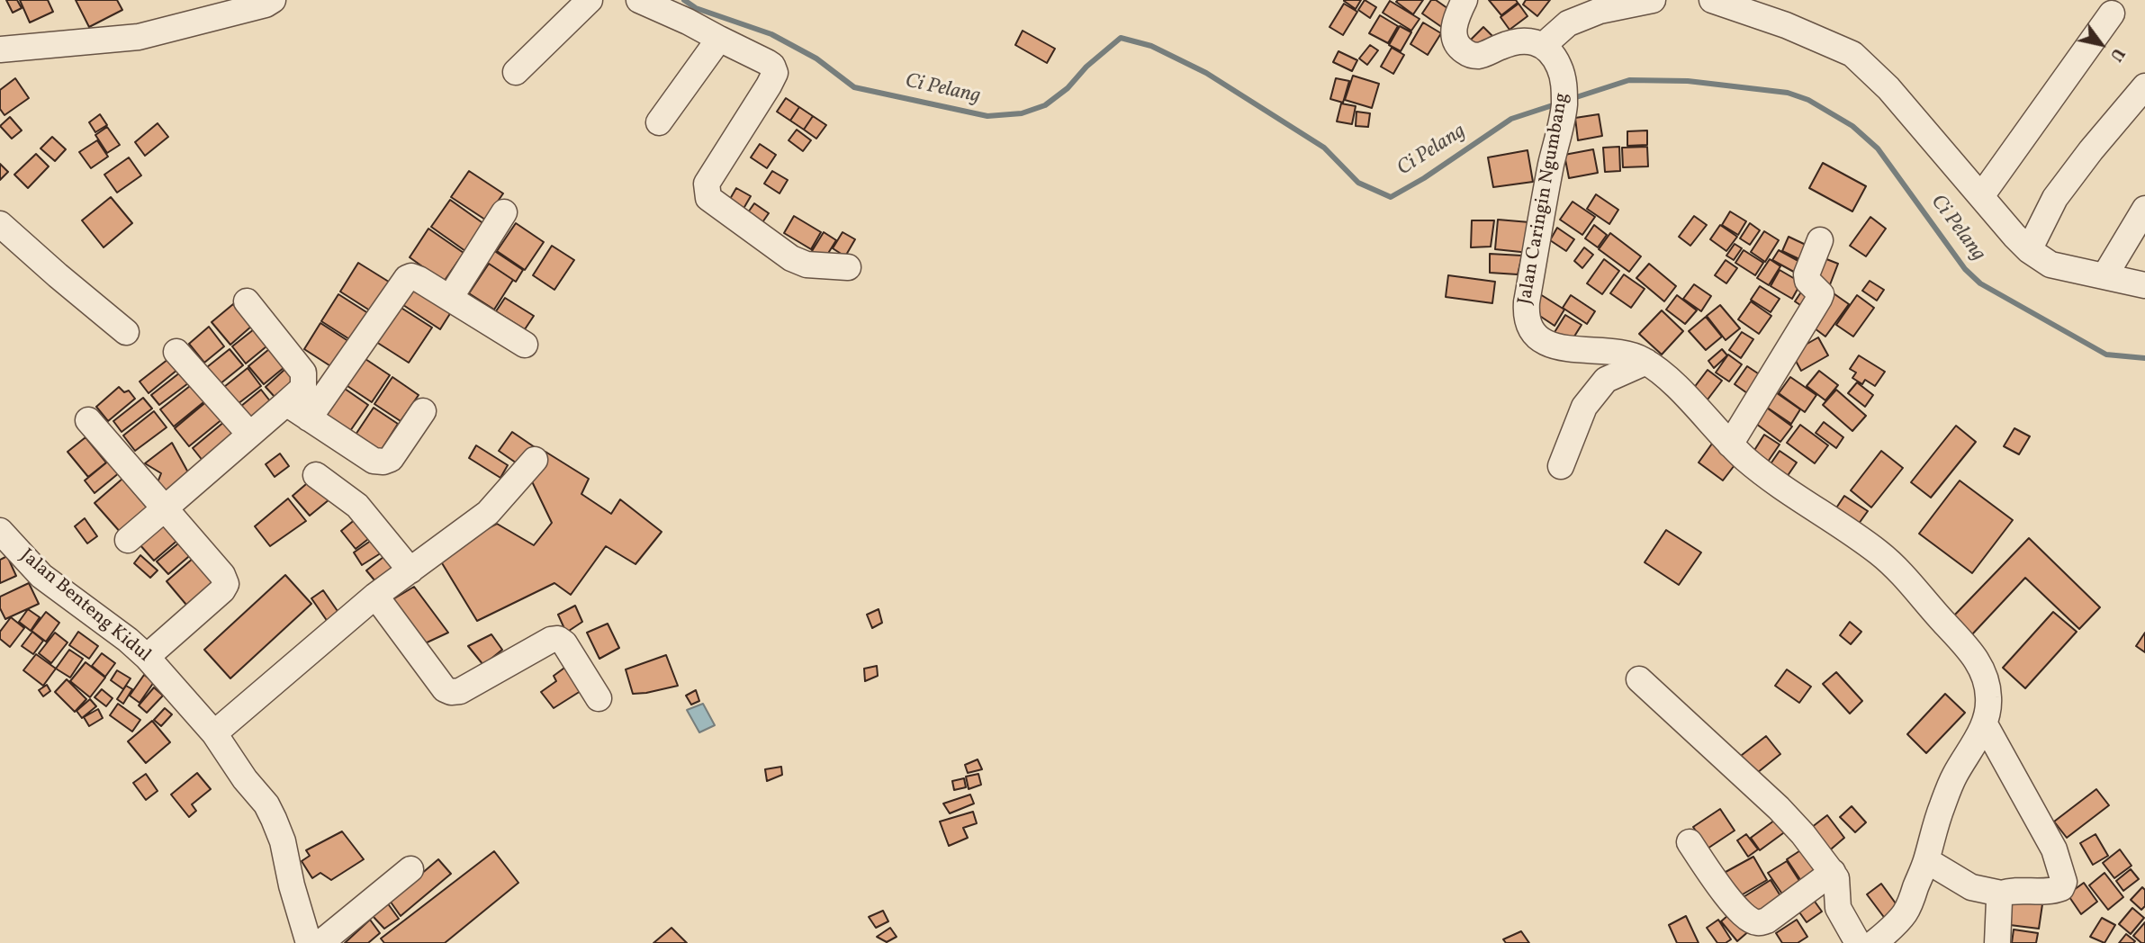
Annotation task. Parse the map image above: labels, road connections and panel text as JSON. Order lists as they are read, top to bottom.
{
  "streets": {
    "street": ["Jalan Caringin Ngumbang", "Jalan Benteng Kidul"]
  },
  "water": ["Ci Pelang"],
  "north": "bottom right"
}
